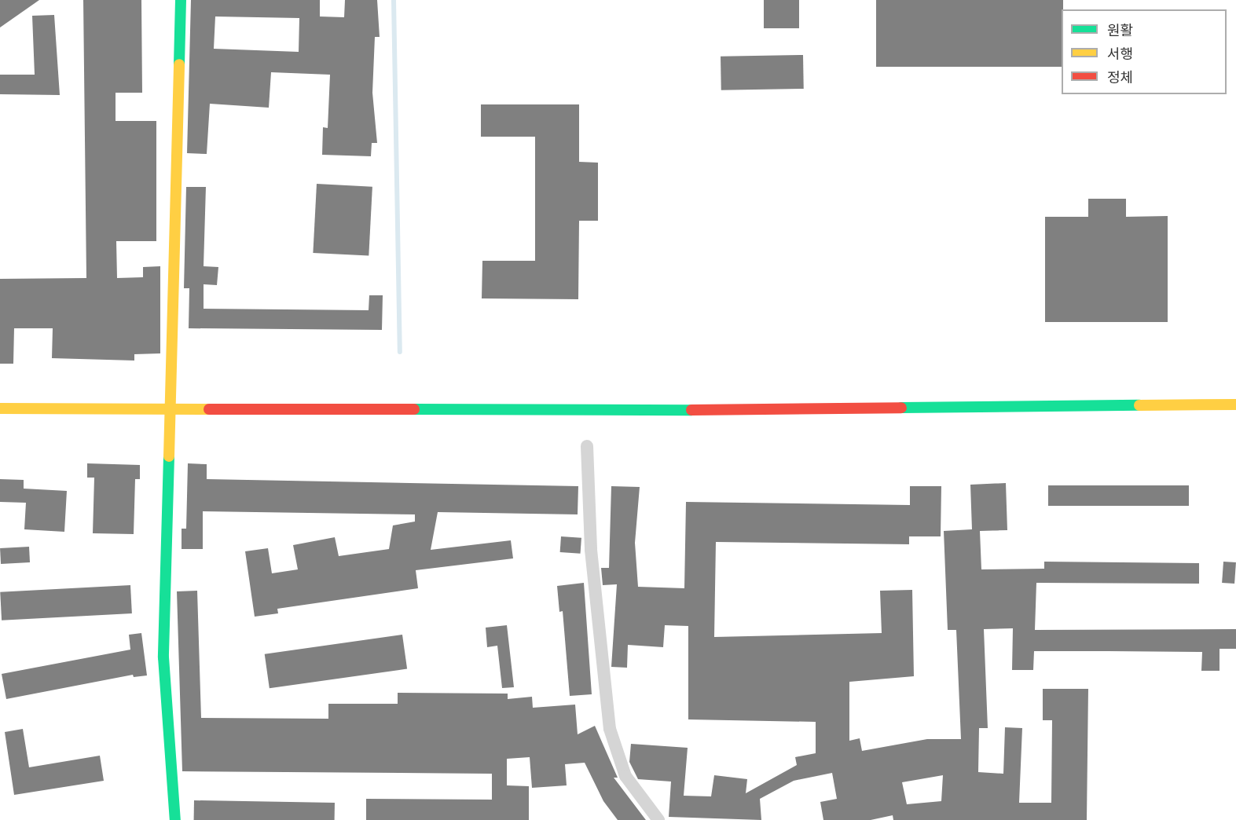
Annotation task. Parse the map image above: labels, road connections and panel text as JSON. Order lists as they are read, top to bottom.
{
  "legend": ["원활", "서행", "정체"]
}
